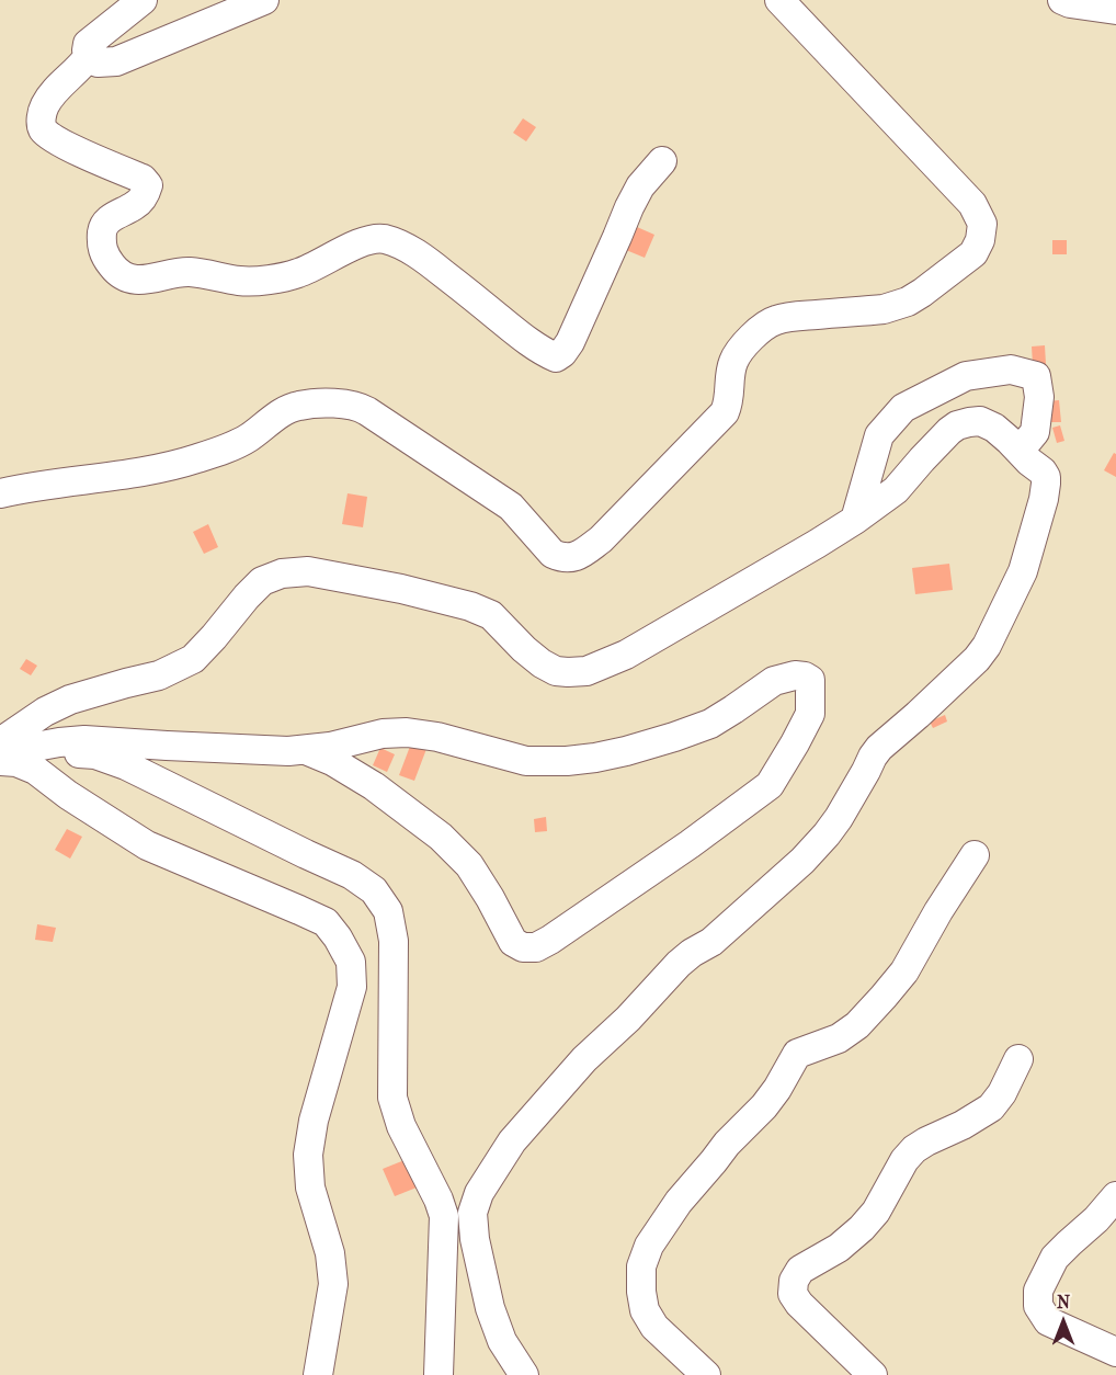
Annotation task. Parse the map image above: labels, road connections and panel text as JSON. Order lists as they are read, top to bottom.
{
  "north": "top"
}
